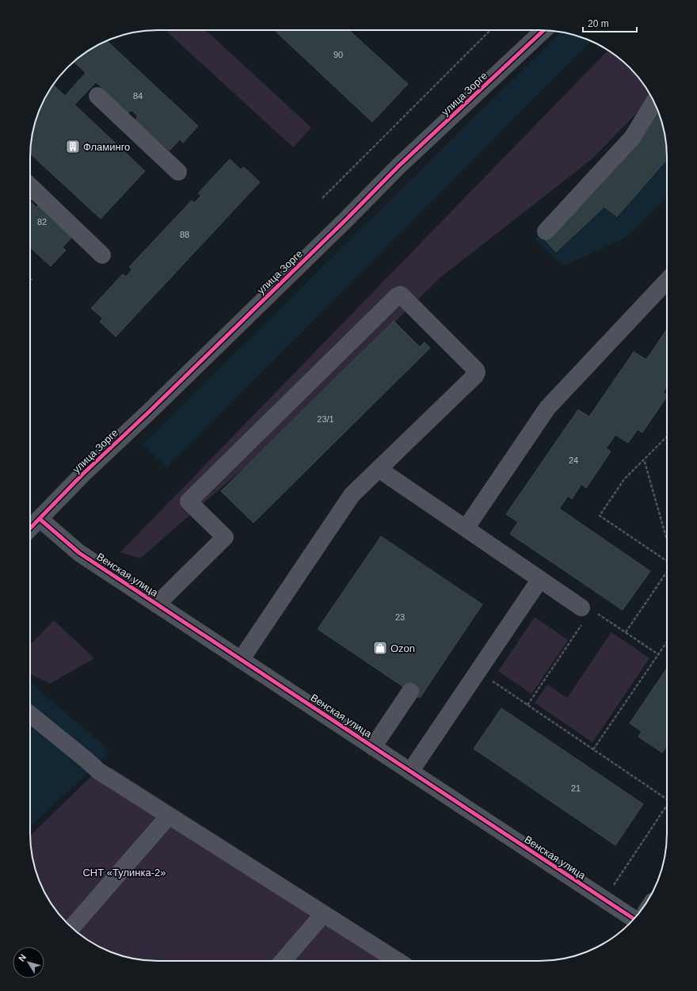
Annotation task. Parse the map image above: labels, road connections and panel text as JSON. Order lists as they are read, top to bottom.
{
  "streets": {
    "street": ["улица Зорге", "Венская улица"]
  },
  "crossings": [
    ["улица Зорге", "Венская улица"]
  ],
  "parks": ["СНТ «Тулинка-2»"],
  "places": {
    "building": ["Фламинго"],
    "shop": ["Ozon"]
  },
  "house_numbers": [
    "90",
    "84",
    "82",
    "88",
    "23/1",
    "24",
    "23",
    "21"
  ],
  "scale_bar": "20 m",
  "north": "top left"
}
